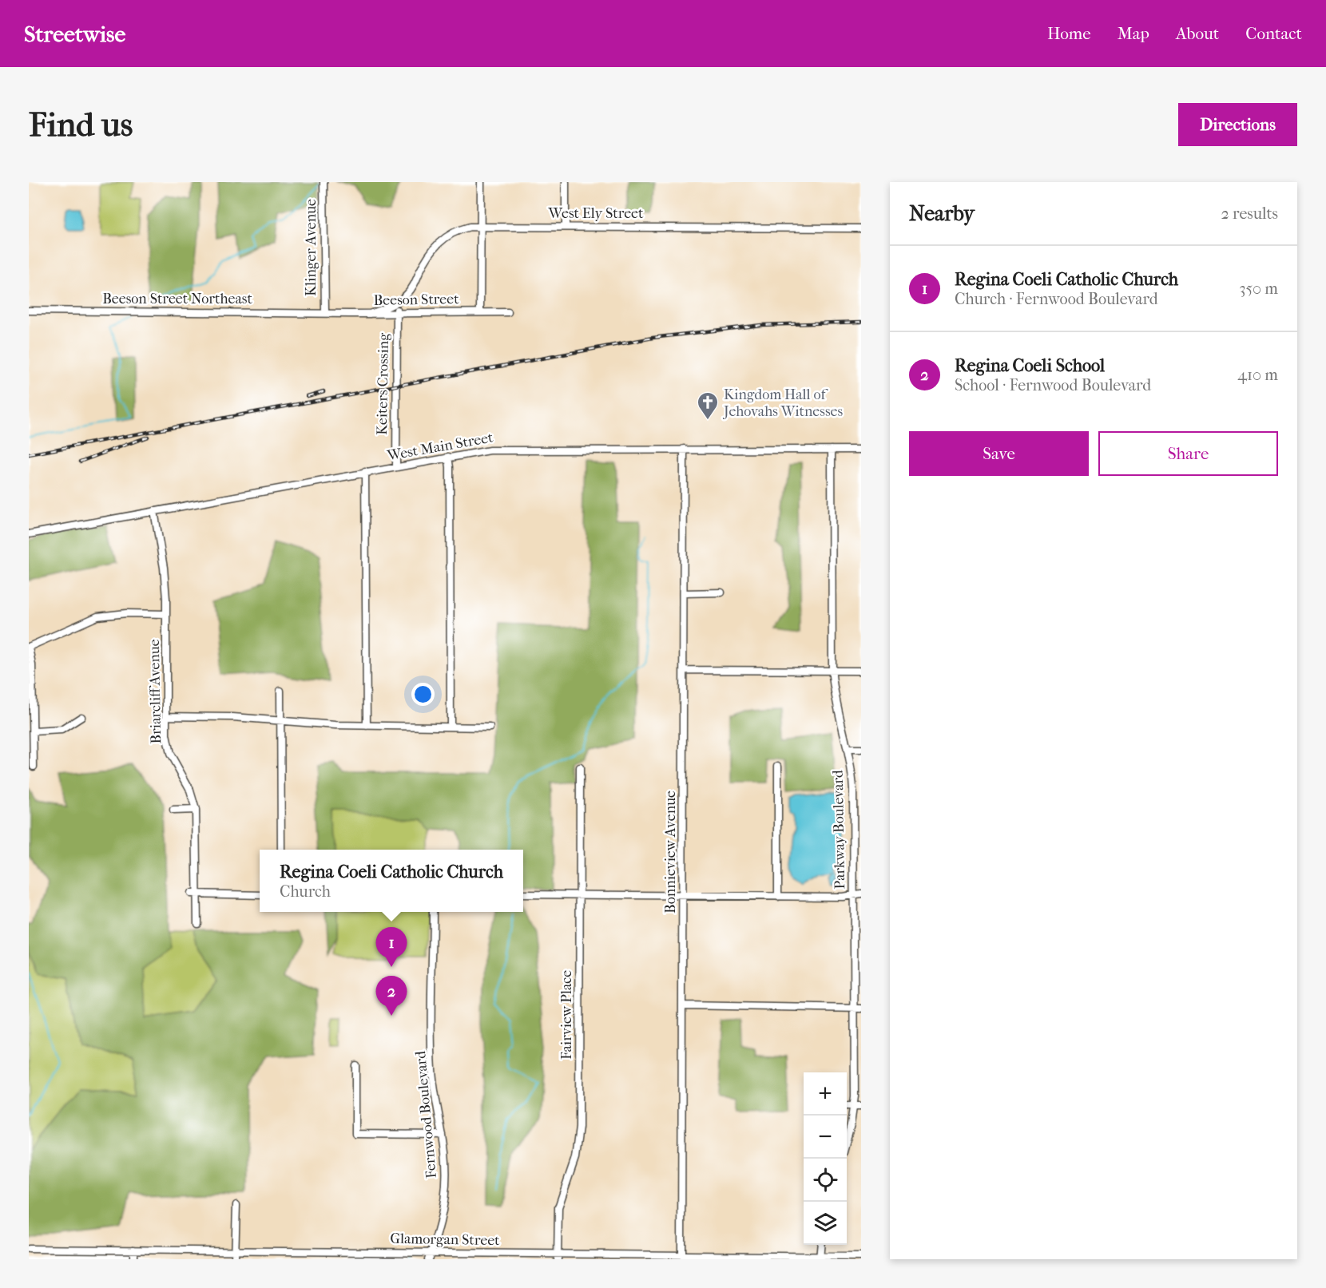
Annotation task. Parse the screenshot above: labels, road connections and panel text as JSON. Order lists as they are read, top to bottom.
{
  "streets": {
    "street": [
      "West Ely Street",
      "Klinger Avenue",
      "Beeson Street Northeast",
      "Beeson Street",
      "Keiters Crossing",
      "West Main Street",
      "Briarcliff Avenue",
      "Parkway Boulevard",
      "Bonnieview Avenue",
      "Fairview Place",
      "Fernwood Boulevard",
      "Glamorgan Street"
    ]
  },
  "crossings": [
    ["West Ely Street", "Beeson Street"],
    ["West Ely Street", "Keiters Crossing"],
    ["Klinger Avenue", "Beeson Street Northeast"],
    ["Klinger Avenue", "Beeson Street"],
    ["Beeson Street Northeast", "Beeson Street"],
    ["Beeson Street", "Keiters Crossing"],
    ["Keiters Crossing", "West Main Street"],
    ["West Main Street", "Briarcliff Avenue"],
    ["West Main Street", "Parkway Boulevard"],
    ["West Main Street", "Bonnieview Avenue"],
    ["Bonnieview Avenue", "Glamorgan Street"],
    ["Fairview Place", "Glamorgan Street"],
    ["Fernwood Boulevard", "Glamorgan Street"]
  ],
  "places": {
    "church": ["Kingdom Hall of Jehovahs Witnesses"]
  },
  "page": {
    "header": "Streetwise",
    "nav": [
      "Home",
      "Map",
      "About",
      "Contact"
    ],
    "buttons": [
      "Directions",
      ["Save", "Share"]
    ],
    "title": "Find us",
    "heading": ["Nearby", "2 results"],
    "list": [
      {
        "mark": "1",
        "name": "Regina Coeli Catholic Church",
        "note": "Church · Fernwood Boulevard",
        "value": "350 m"
      },
      {
        "mark": "2",
        "name": "Regina Coeli School",
        "note": "School · Fernwood Boulevard",
        "value": "410 m"
      }
    ],
    "popup": ["Regina Coeli Catholic Church", "Church"],
    "pins": ["1", "2"],
    "map_buttons": ["+", "−"]
  }
}
